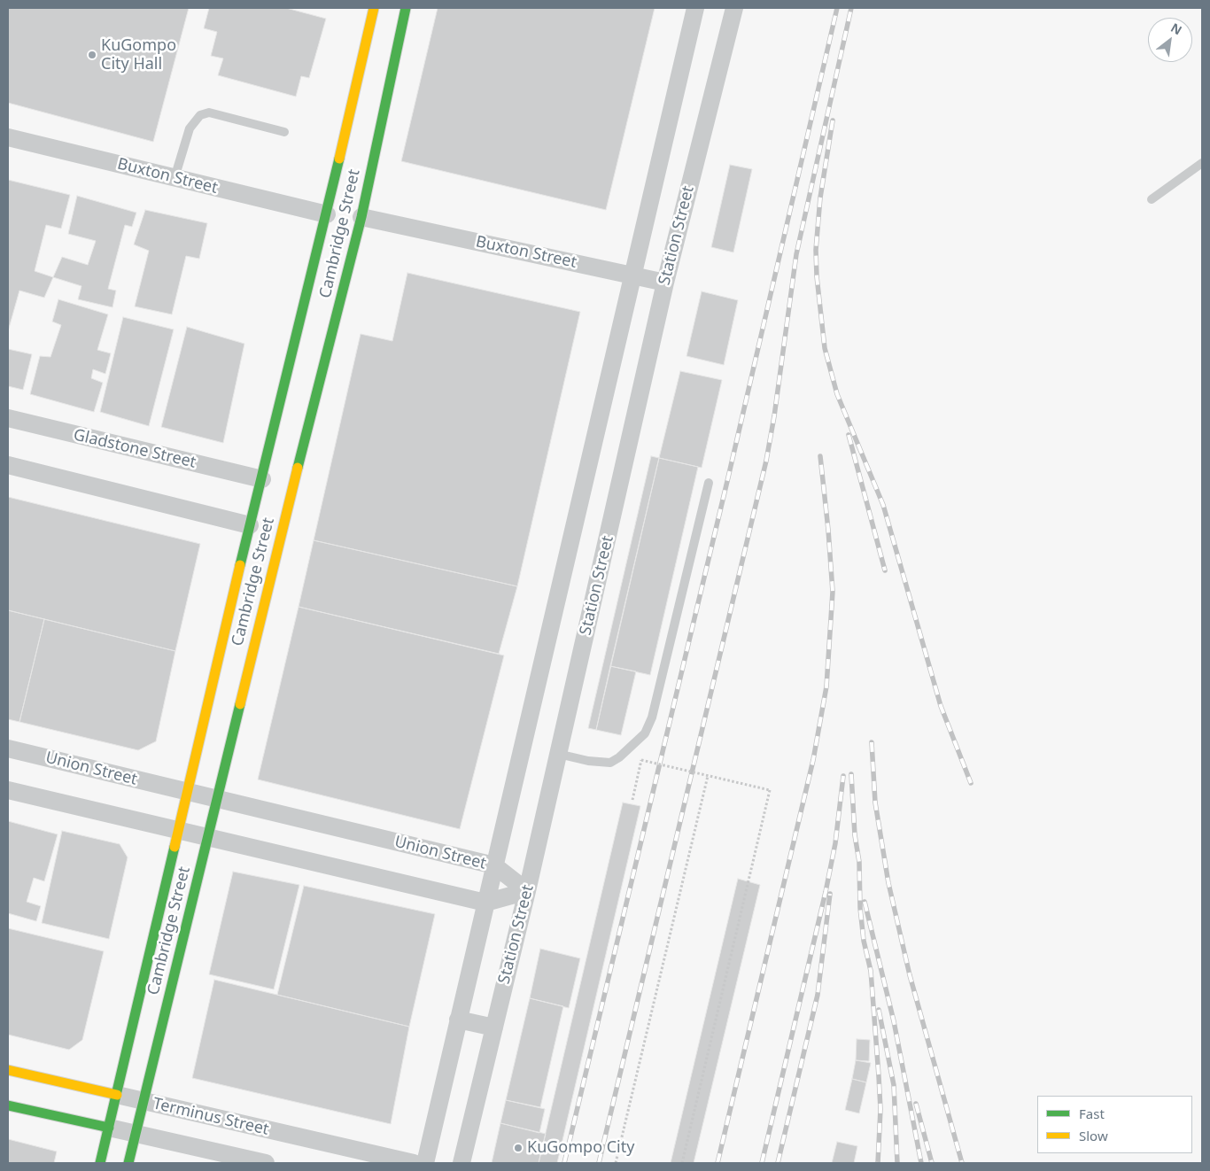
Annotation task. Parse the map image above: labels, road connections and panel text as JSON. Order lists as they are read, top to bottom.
{
  "streets": {
    "street": [
      "Buxton Street",
      "Cambridge Street",
      "Station Street",
      "Gladstone Street",
      "Union Street",
      "Terminus Street"
    ]
  },
  "crossings": [
    ["Buxton Street", "Cambridge Street"],
    ["Buxton Street", "Station Street"],
    ["Cambridge Street", "Gladstone Street"],
    ["Cambridge Street", "Union Street"],
    ["Cambridge Street", "Terminus Street"],
    ["Station Street", "Union Street"]
  ],
  "places": ["KuGompo City Hall", "KuGompo City"],
  "legend": ["Fast", "Slow"],
  "north": "top right"
}
